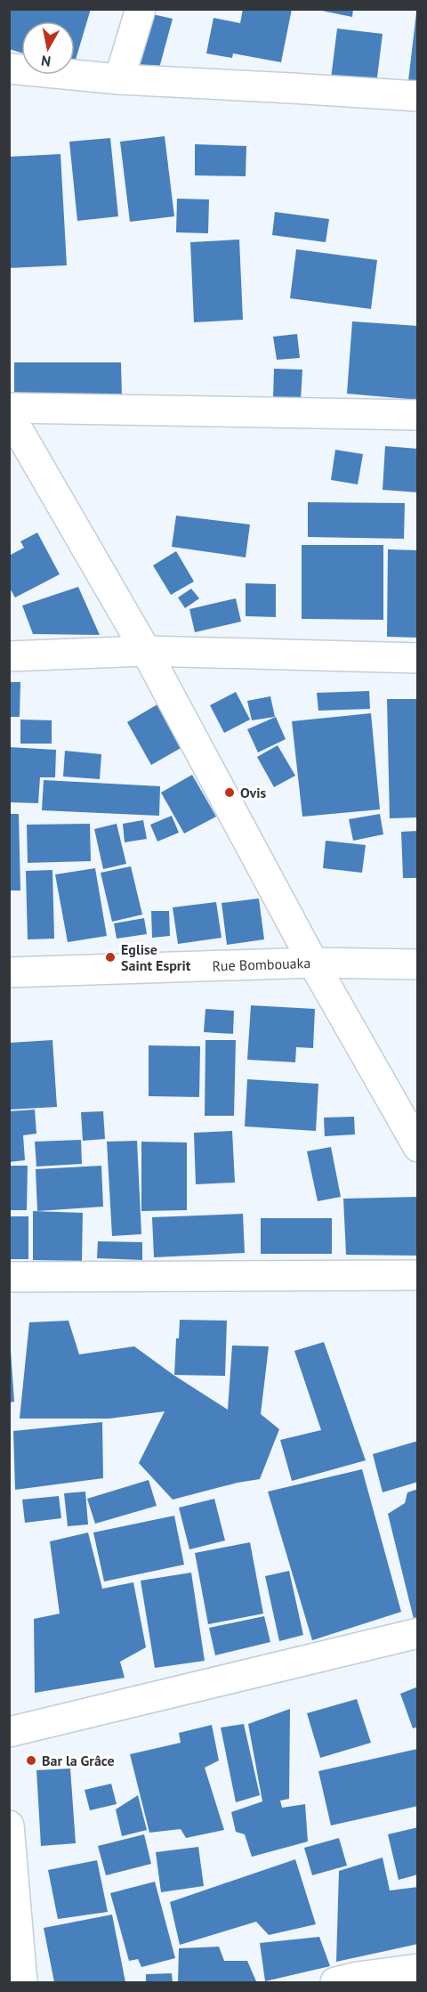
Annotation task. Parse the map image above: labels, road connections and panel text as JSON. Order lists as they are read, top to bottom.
{
  "streets": {
    "street": ["Rue Bombouaka"]
  },
  "places": ["Ovis", "Eglise Saint Esprit", "Bar la Grâce"],
  "north": "bottom"
}
